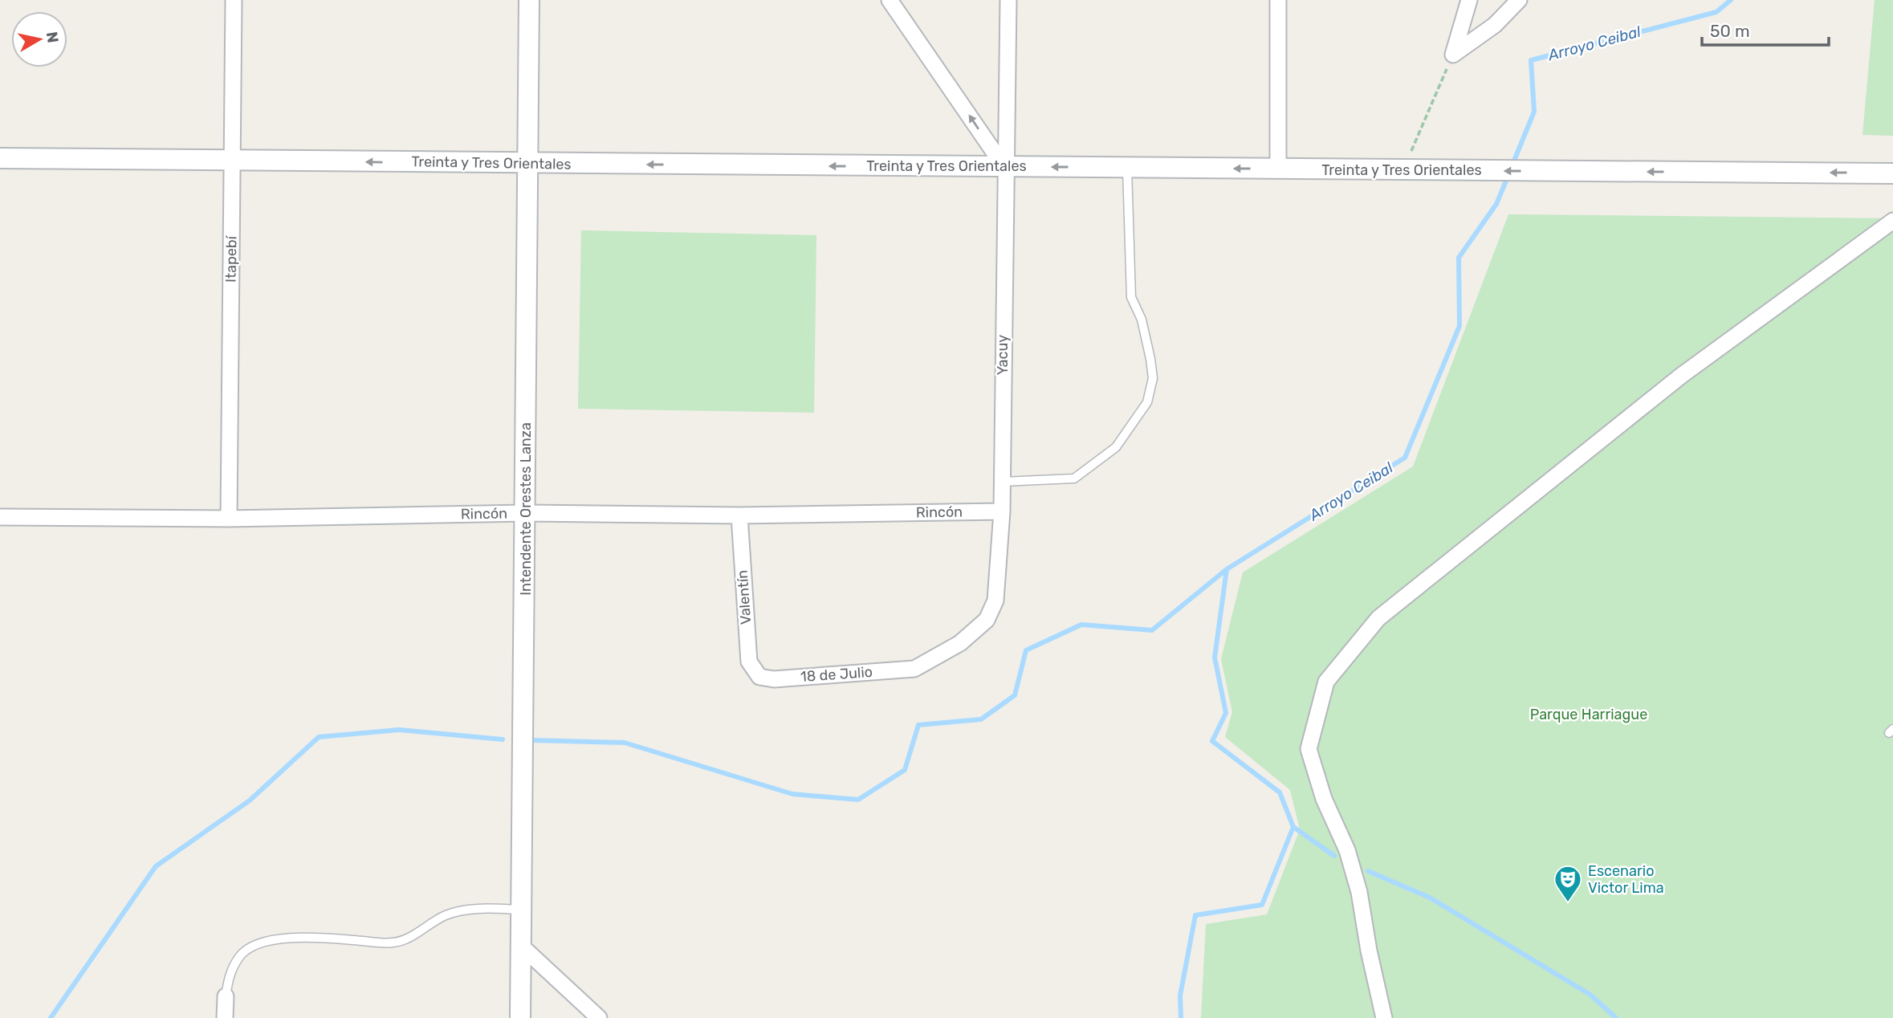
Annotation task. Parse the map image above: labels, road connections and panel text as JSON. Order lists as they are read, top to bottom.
{
  "streets": {
    "street": [
      "Treinta y Tres Orientales",
      "Itapebí",
      "Yacuy",
      "Intendente Orestes Lanza",
      "Rincón",
      "Valentín",
      "18 de Julio"
    ]
  },
  "crossings": [
    ["Treinta y Tres Orientales", "Itapebí"],
    ["Treinta y Tres Orientales", "Yacuy"],
    ["Treinta y Tres Orientales", "Intendente Orestes Lanza"],
    ["Itapebí", "Rincón"],
    ["Yacuy", "Rincón"],
    ["Yacuy", "18 de Julio"],
    ["Intendente Orestes Lanza", "Rincón"],
    ["Rincón", "Valentín"],
    ["Valentín", "18 de Julio"]
  ],
  "one_way": ["Treinta y Tres Orientales"],
  "water": ["Arroyo Ceibal"],
  "parks": ["Parque Harriague"],
  "places": {
    "theatre": ["Escenario Victor Lima"]
  },
  "scale_bar": "50 m",
  "north": "right"
}
